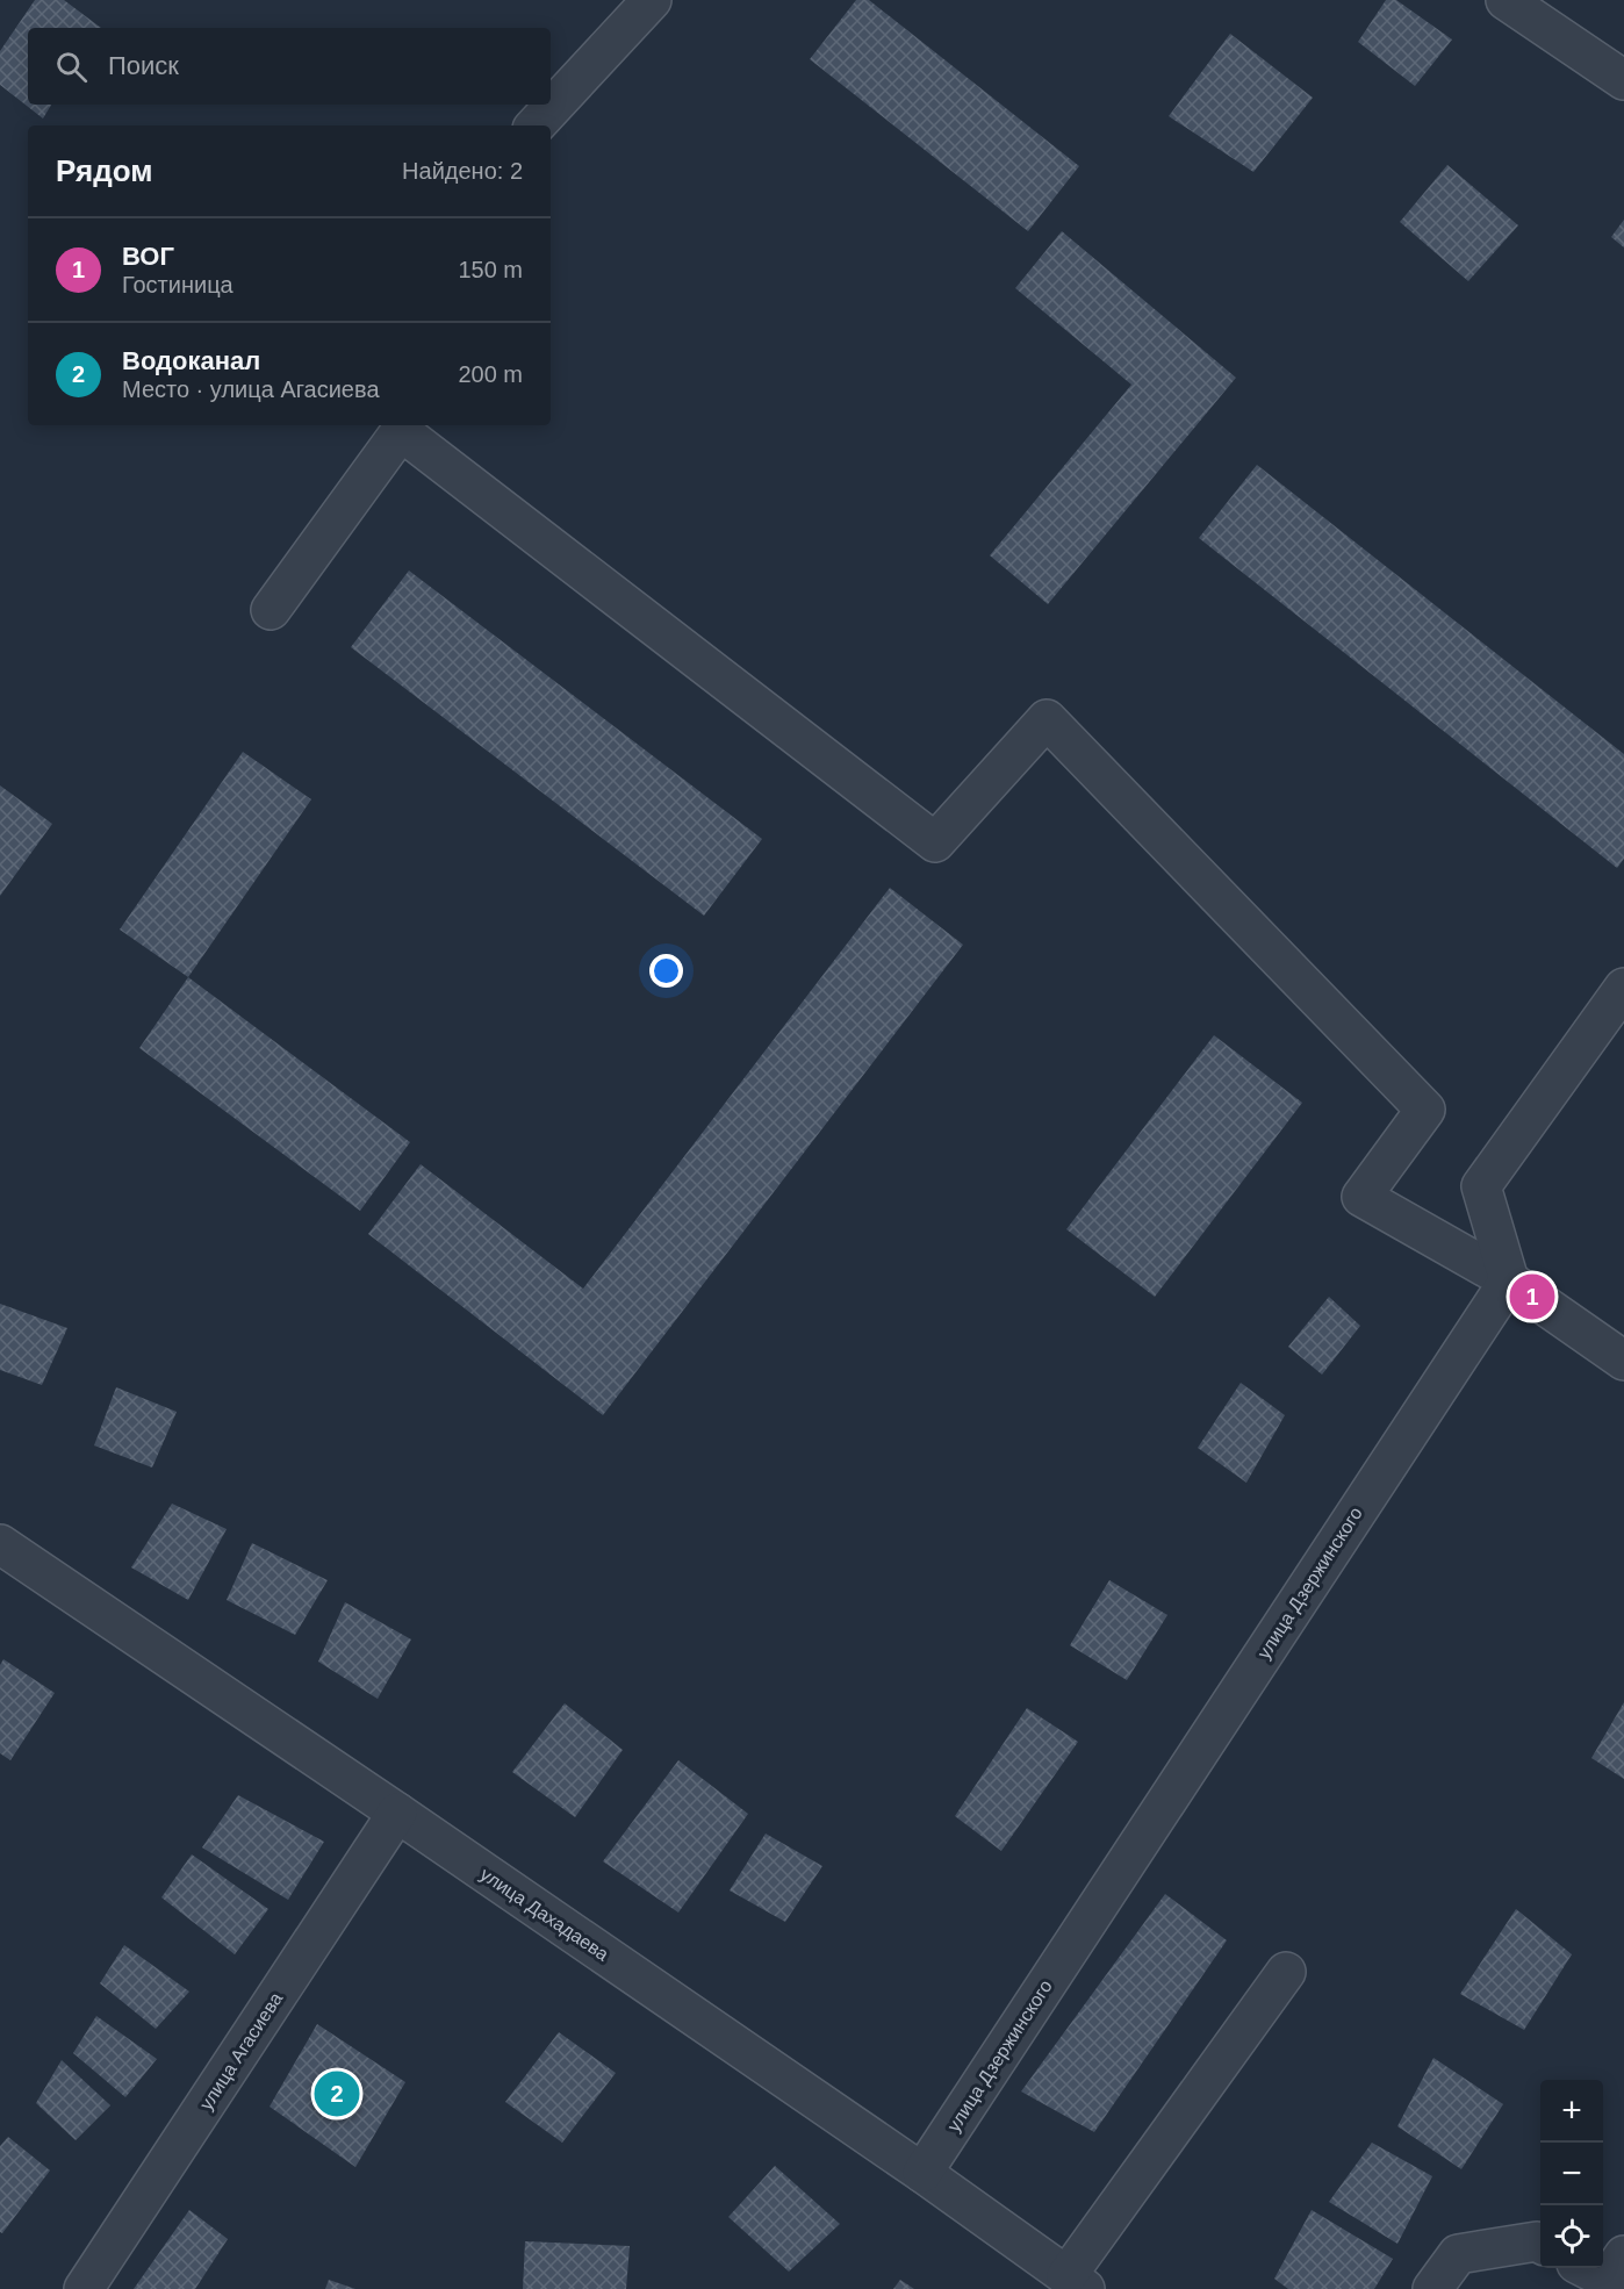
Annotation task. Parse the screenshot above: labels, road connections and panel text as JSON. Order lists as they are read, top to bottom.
{
  "streets": {
    "street": ["улица Дзержинского", "улица Дахадаева", "улица Агасиева"]
  },
  "crossings": [
    ["улица Дзержинского", "улица Дахадаева"],
    ["улица Дахадаева", "улица Агасиева"]
  ],
  "page": {
    "search": "Поиск",
    "heading": ["Рядом", "Найдено: 2"],
    "list": [
      {
        "mark": "1",
        "name": "ВОГ",
        "note": "Гостиница",
        "value": "150 m"
      },
      {
        "mark": "2",
        "name": "Водоканал",
        "note": "Место · улица Агасиева",
        "value": "200 m"
      }
    ],
    "pins": ["1", "2"],
    "map_buttons": ["+", "−"]
  }
}
